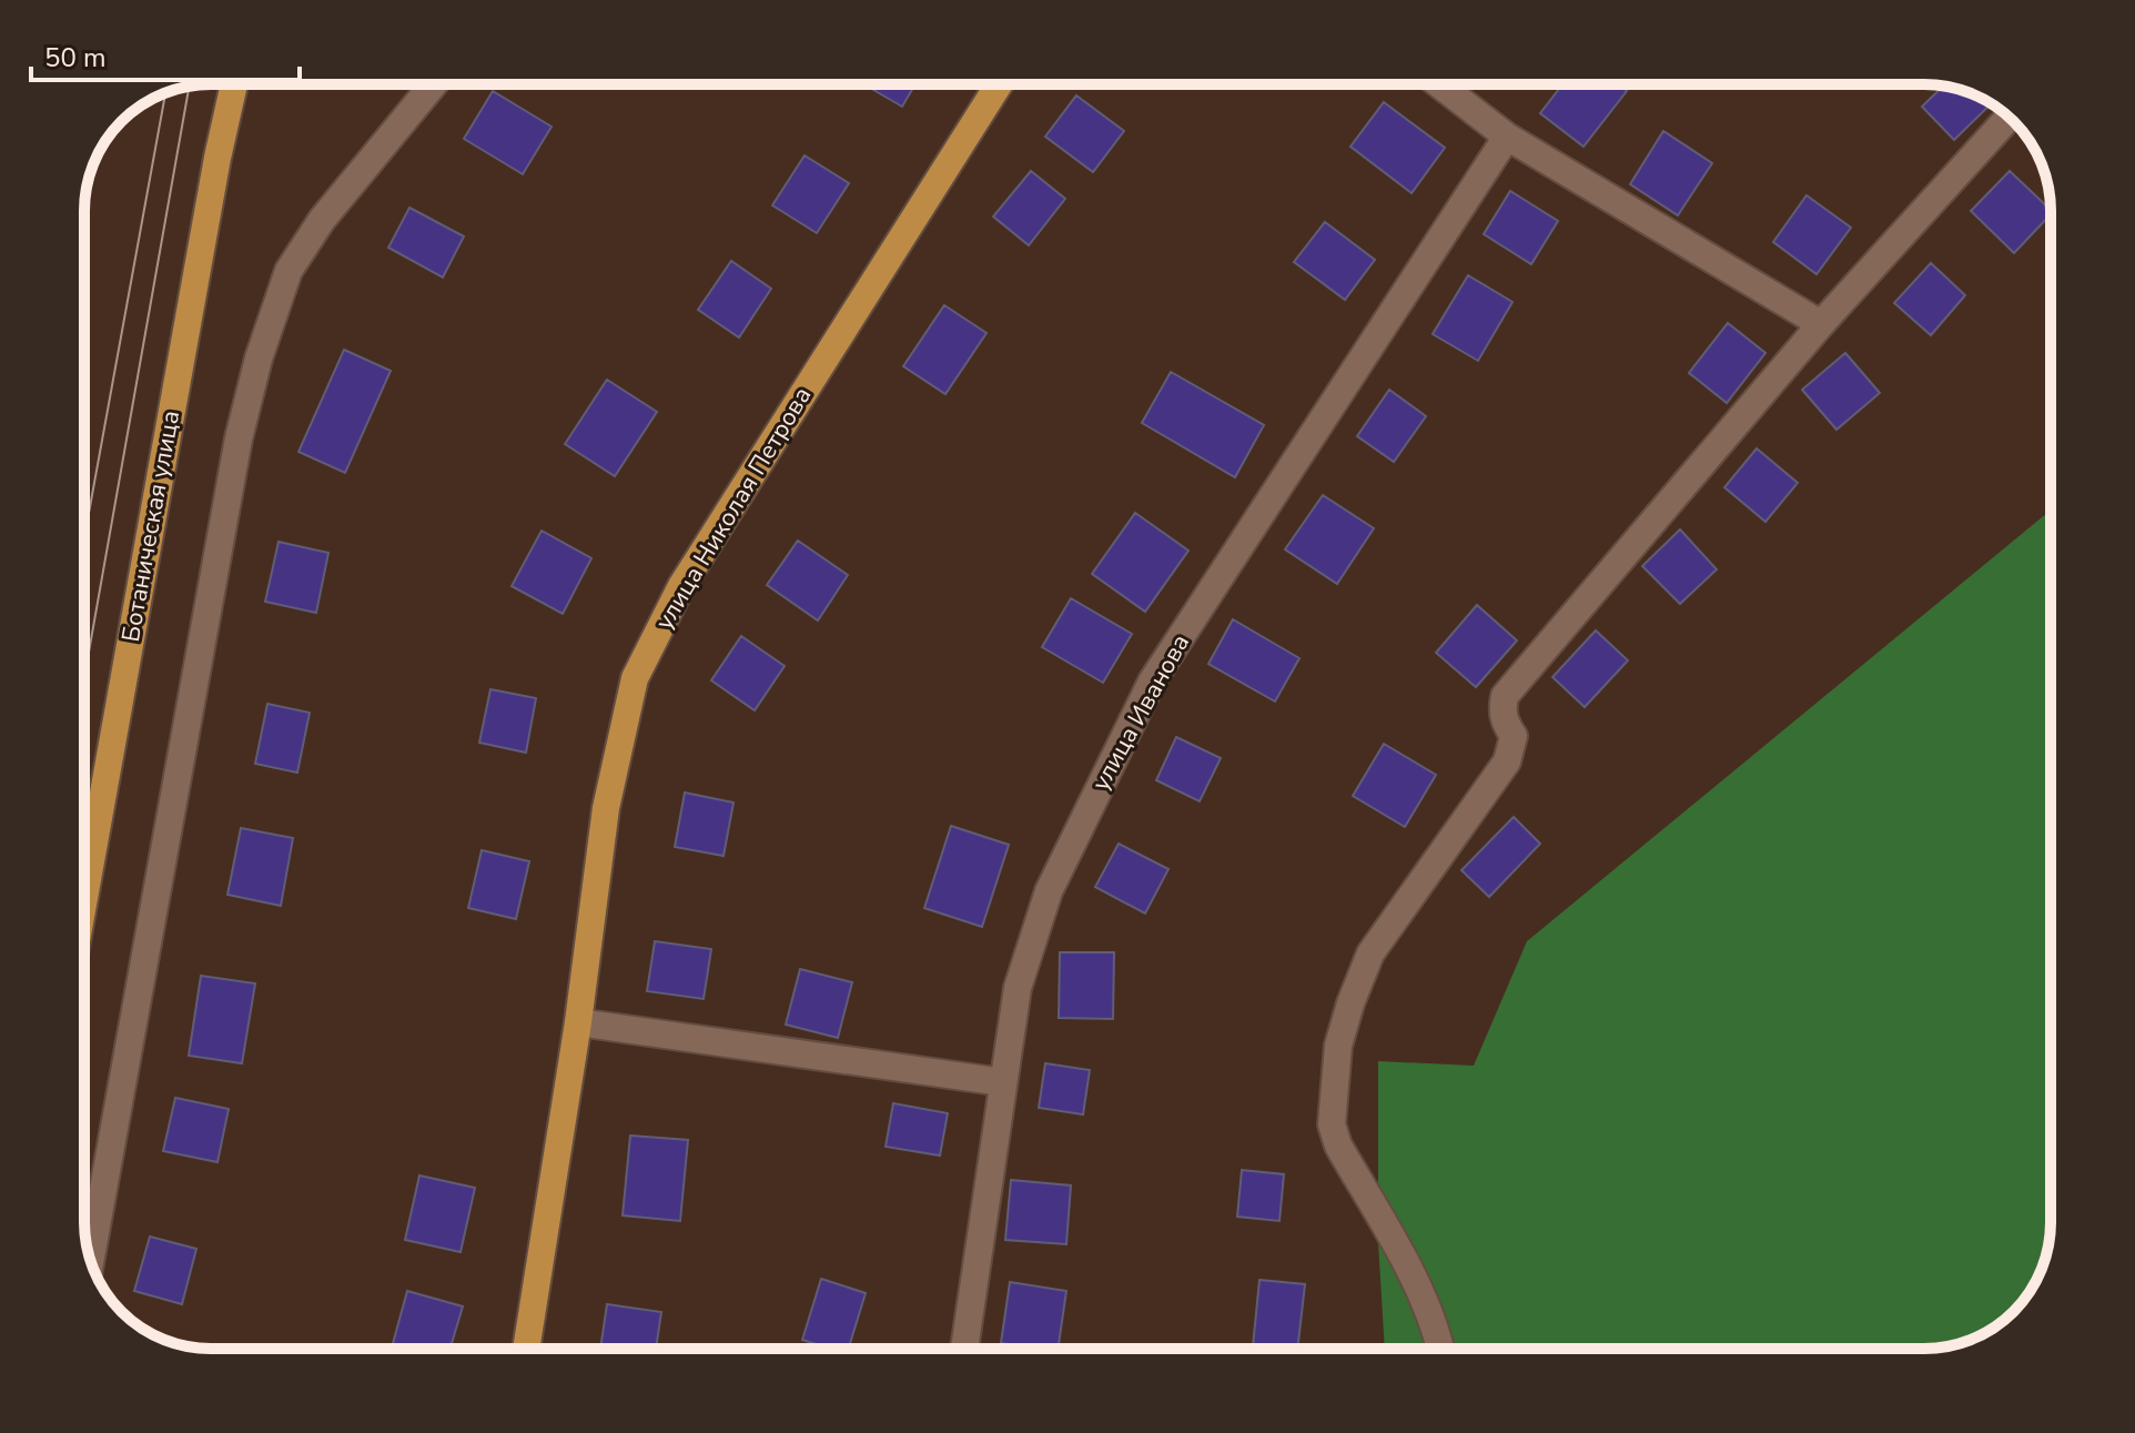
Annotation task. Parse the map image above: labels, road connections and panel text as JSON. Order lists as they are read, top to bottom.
{
  "streets": {
    "main road": ["улица Николая Петрова", "Ботаническая улица"],
    "street": ["улица Иванова"]
  },
  "scale_bar": "50 m"
}
